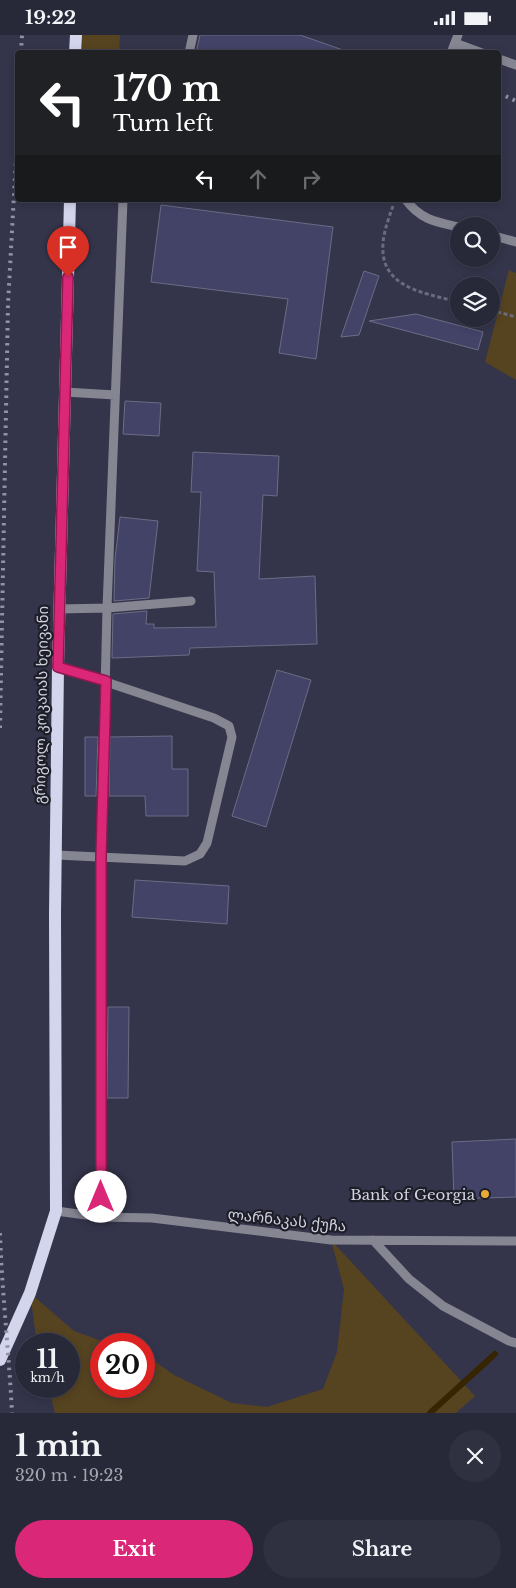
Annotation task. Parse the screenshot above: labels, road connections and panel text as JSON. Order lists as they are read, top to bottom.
{
  "streets": {
    "main road": ["გრიგოლ კოკაიას ხეივანი"],
    "street": ["ლარნაკას ქუჩა"]
  },
  "crossings": [
    ["გრიგოლ კოკაიას ხეივანი", "ლარნაკას ქუჩა"]
  ],
  "places": ["Bank of Georgia"],
  "page": {
    "status": "19:22",
    "turn": ["170 m", "Turn left"],
    "speed": "11 km/h",
    "limit": "20",
    "heading": ["1 min", "320 m · 19:23"],
    "buttons": ["Exit", "Share"]
  }
}
